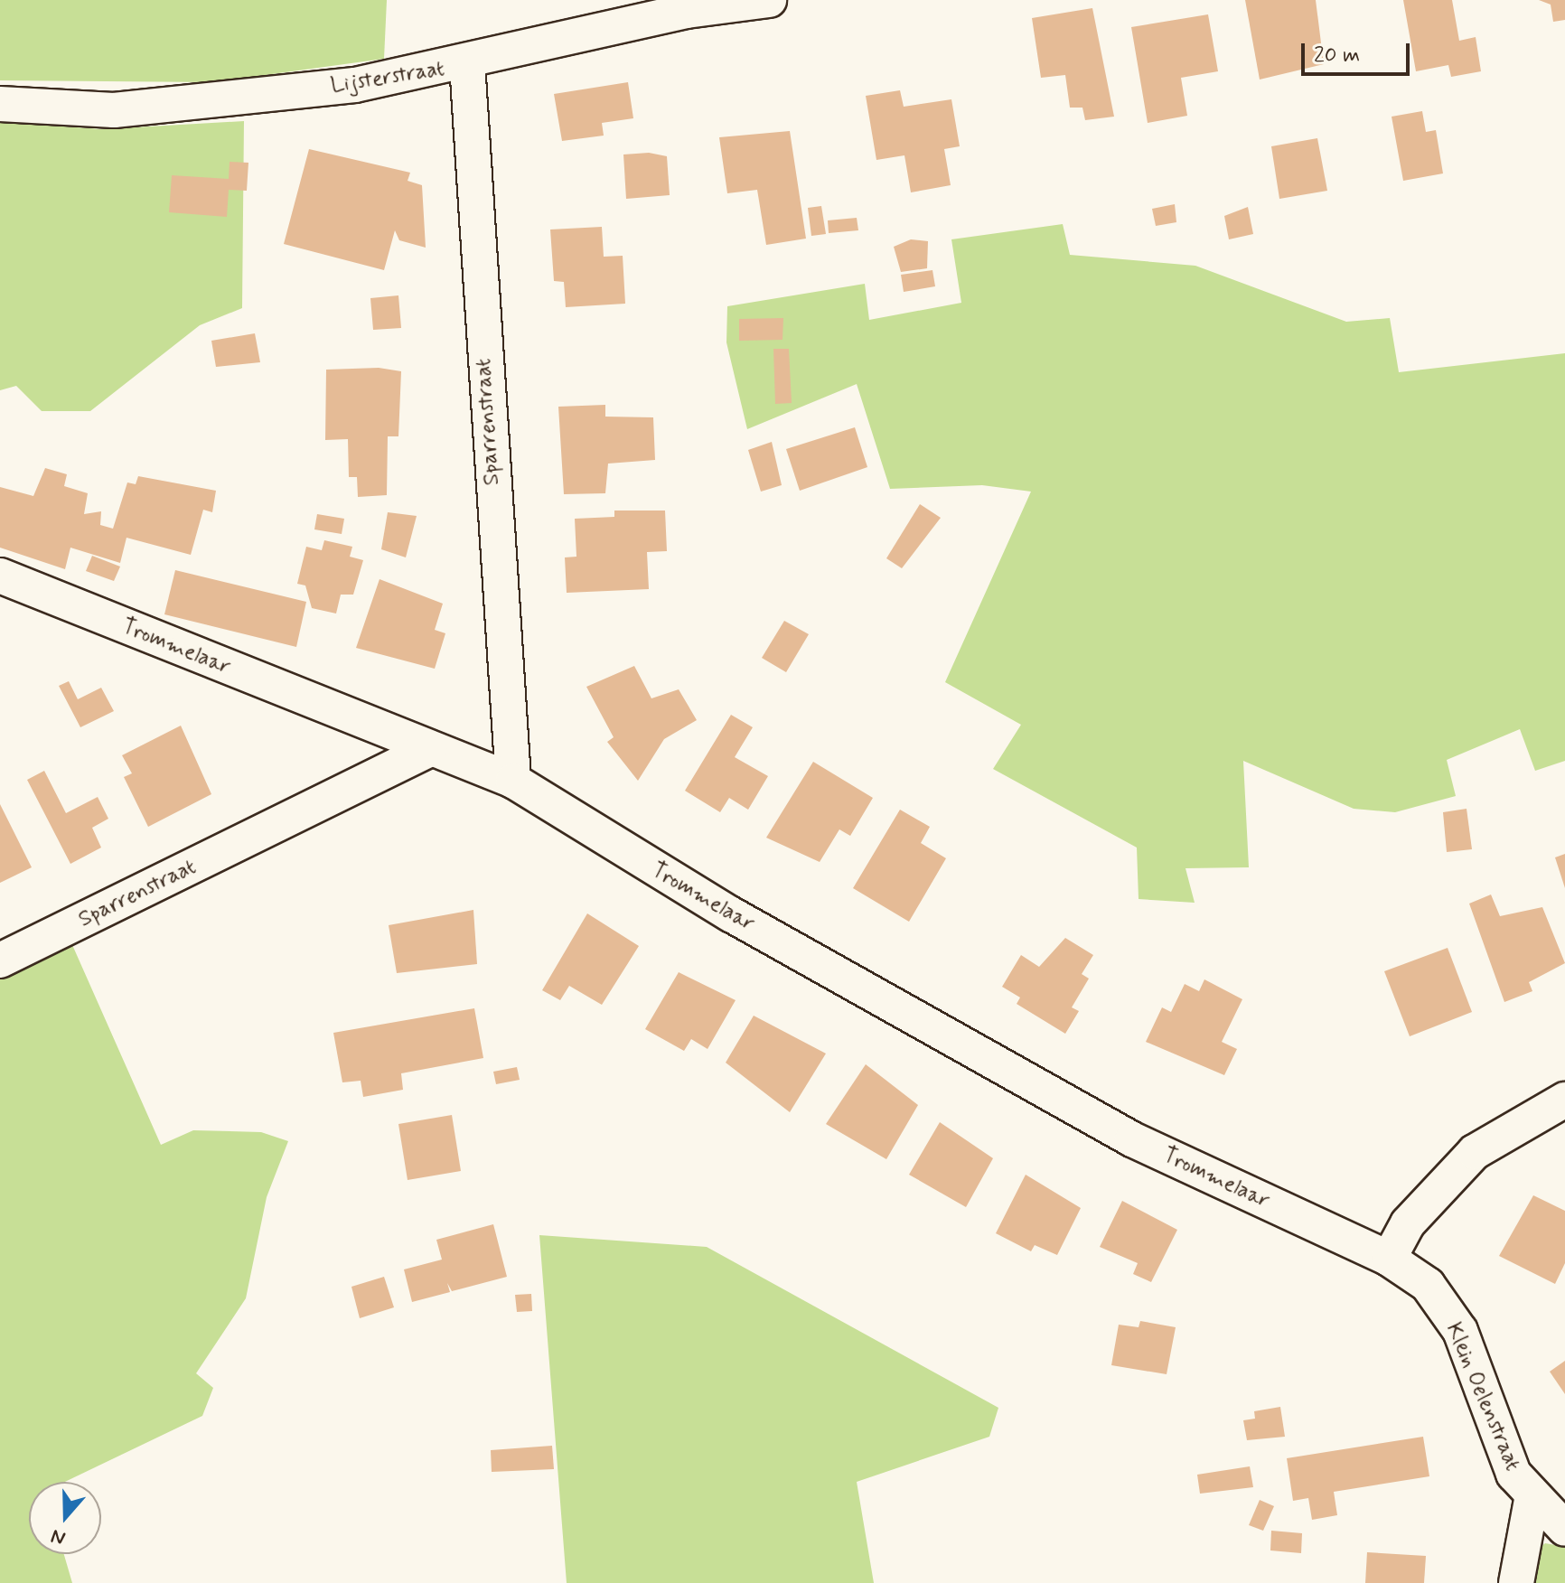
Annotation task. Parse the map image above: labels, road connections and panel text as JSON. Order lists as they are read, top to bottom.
{
  "streets": {
    "street": [
      "Lijsterstraat",
      "Sparrenstraat",
      "Trommelaar",
      "Klein Oelenstraat"
    ]
  },
  "crossings": [
    ["Lijsterstraat", "Sparrenstraat"],
    ["Sparrenstraat", "Trommelaar"],
    ["Trommelaar", "Klein Oelenstraat"]
  ],
  "scale_bar": "20 m",
  "north": "bottom"
}
